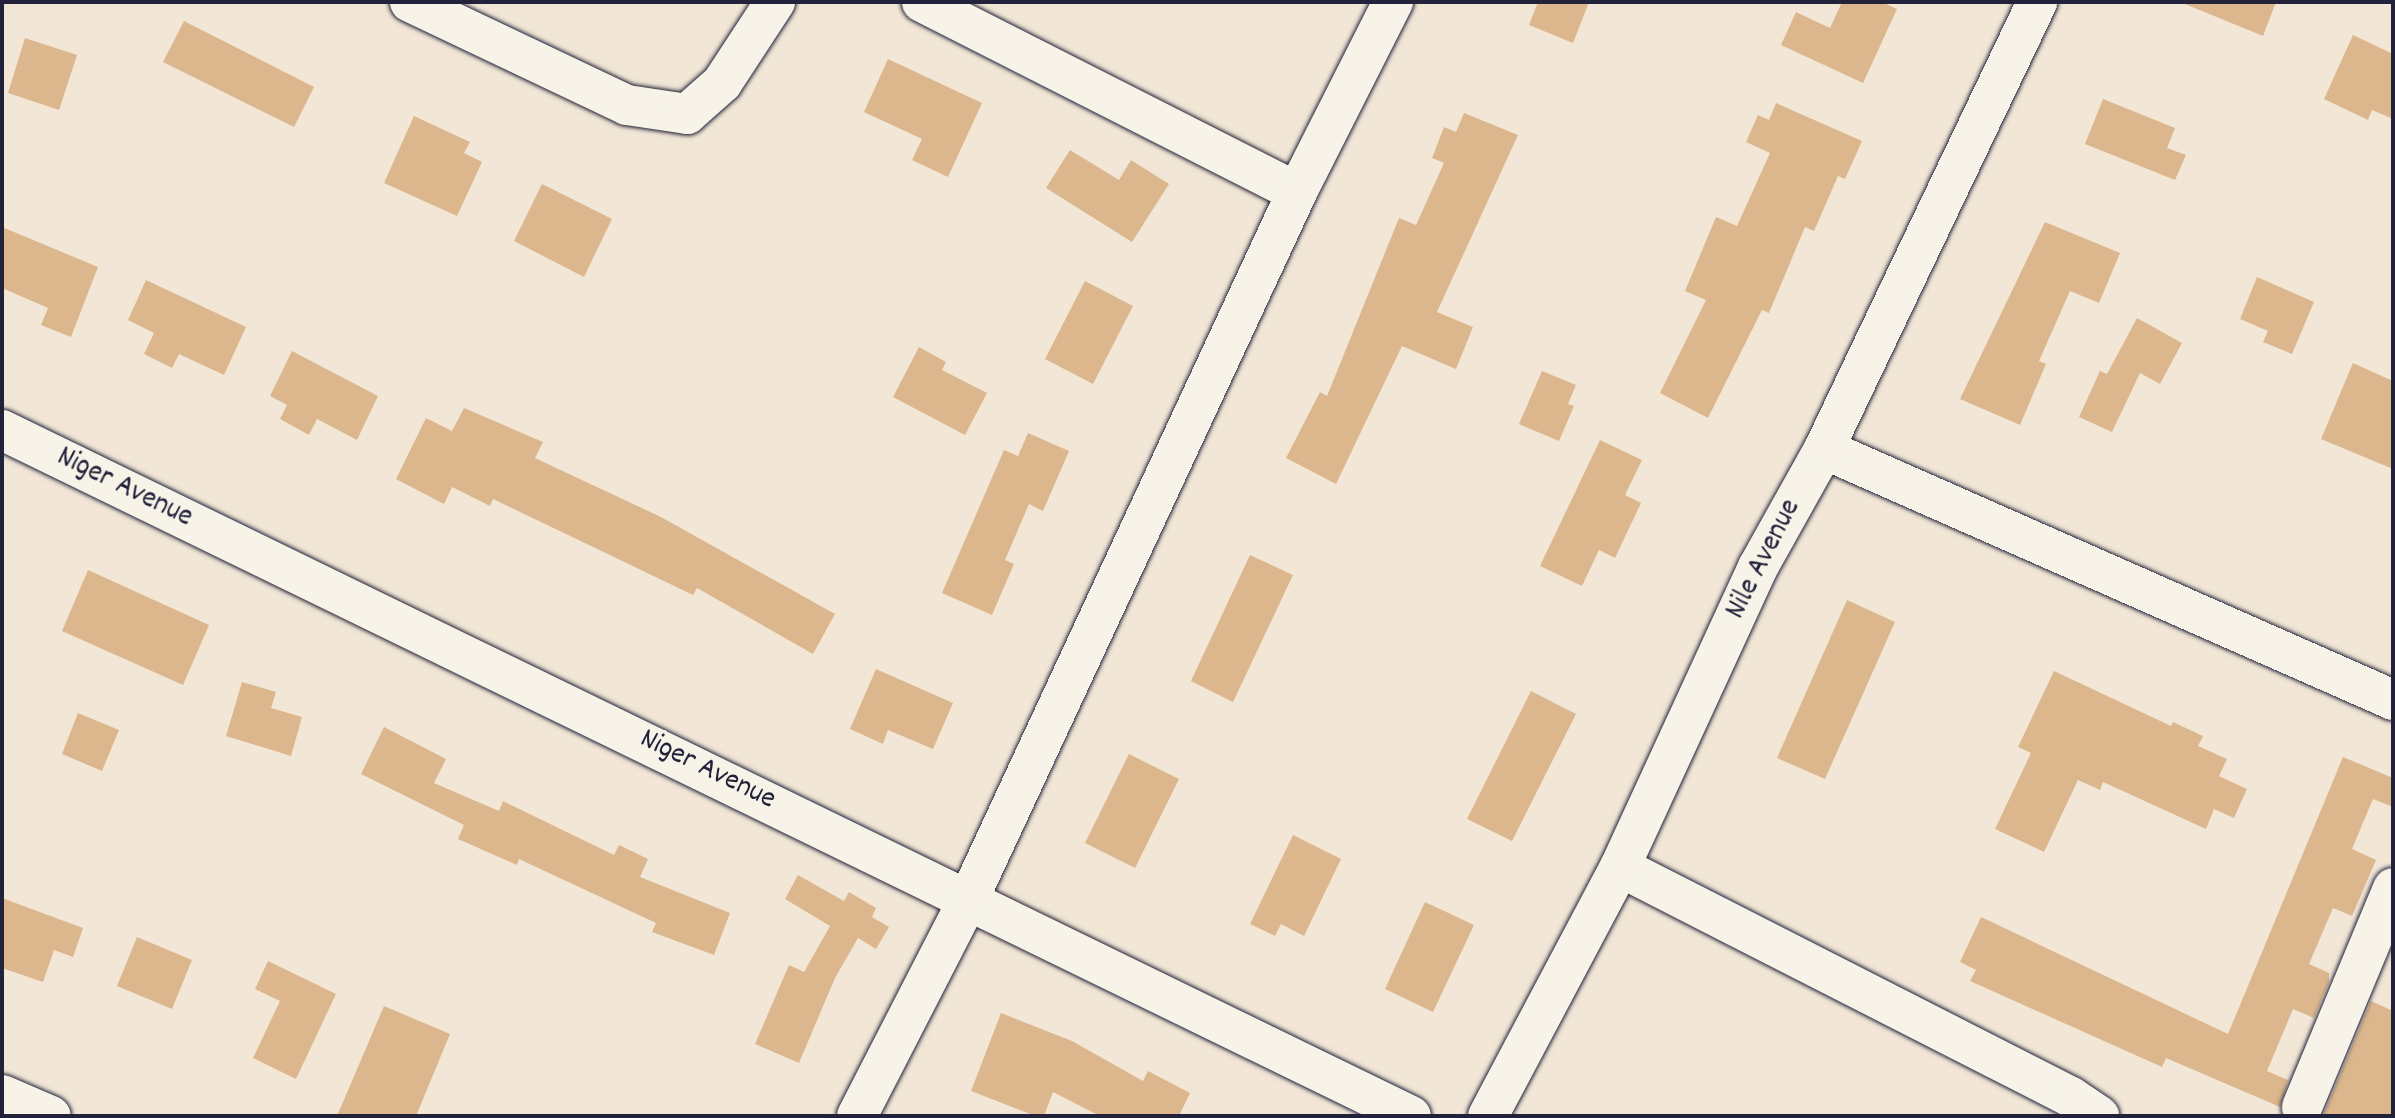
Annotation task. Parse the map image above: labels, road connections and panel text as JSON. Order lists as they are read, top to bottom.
{
  "streets": {
    "street": ["Niger Avenue", "Nile Avenue"]
  }
}
